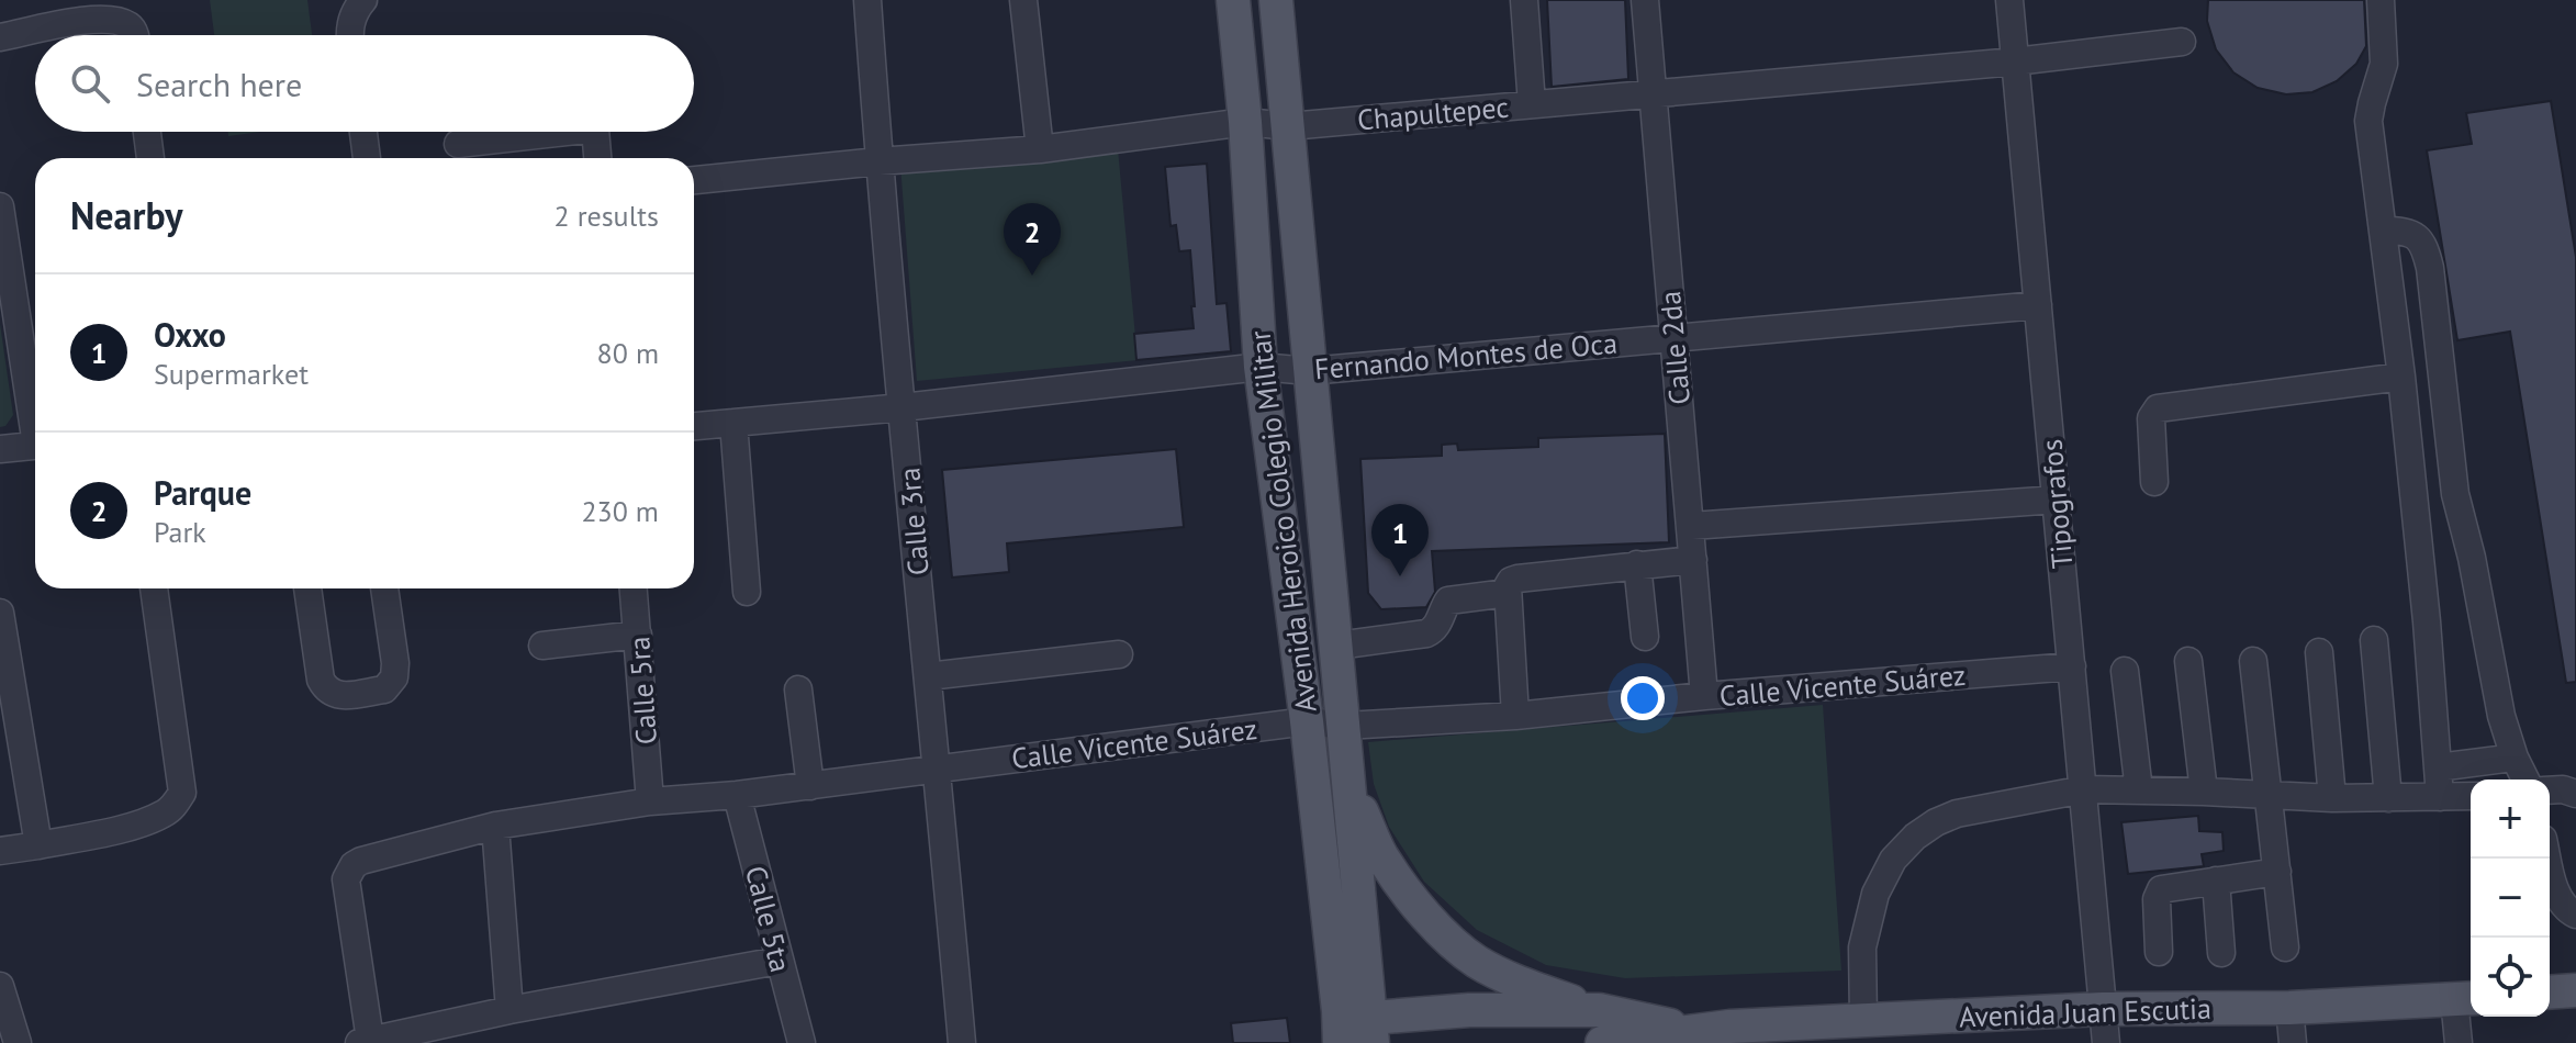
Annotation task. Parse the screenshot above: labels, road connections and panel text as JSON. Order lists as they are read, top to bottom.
{
  "streets": {
    "main road": ["Avenida Heroico Colegio Militar", "Avenida Juan Escutia"],
    "street": [
      "Chapultepec",
      "Calle 2da",
      "Fernando Montes de Oca",
      "Tipografos",
      "Calle 3ra",
      "Calle Vicente Suárez",
      "Calle 5ra",
      "Calle 5ta"
    ]
  },
  "crossings": [
    ["Chapultepec", "Calle 2da"],
    ["Chapultepec", "Tipografos"],
    ["Chapultepec", "Calle 3ra"],
    ["Chapultepec", "Avenida Heroico Colegio Militar"],
    ["Calle 2da", "Fernando Montes de Oca"],
    ["Calle 2da", "Calle Vicente Suárez"],
    ["Fernando Montes de Oca", "Tipografos"],
    ["Fernando Montes de Oca", "Calle 3ra"],
    ["Fernando Montes de Oca", "Avenida Heroico Colegio Militar"],
    ["Tipografos", "Calle Vicente Suárez"],
    ["Tipografos", "Avenida Juan Escutia"],
    ["Calle 3ra", "Calle Vicente Suárez"],
    ["Avenida Heroico Colegio Militar", "Calle Vicente Suárez"],
    ["Avenida Heroico Colegio Militar", "Avenida Juan Escutia"],
    ["Calle Vicente Suárez", "Calle 5ra"],
    ["Calle Vicente Suárez", "Calle 5ta"]
  ],
  "page": {
    "search": "Search here",
    "heading": ["Nearby", "2 results"],
    "pins": ["2", "1"],
    "list": [
      {
        "mark": "1",
        "name": "Oxxo",
        "note": "Supermarket",
        "value": "80 m"
      },
      {
        "mark": "2",
        "name": "Parque",
        "note": "Park",
        "value": "230 m"
      }
    ],
    "map_buttons": ["+", "−"]
  }
}
